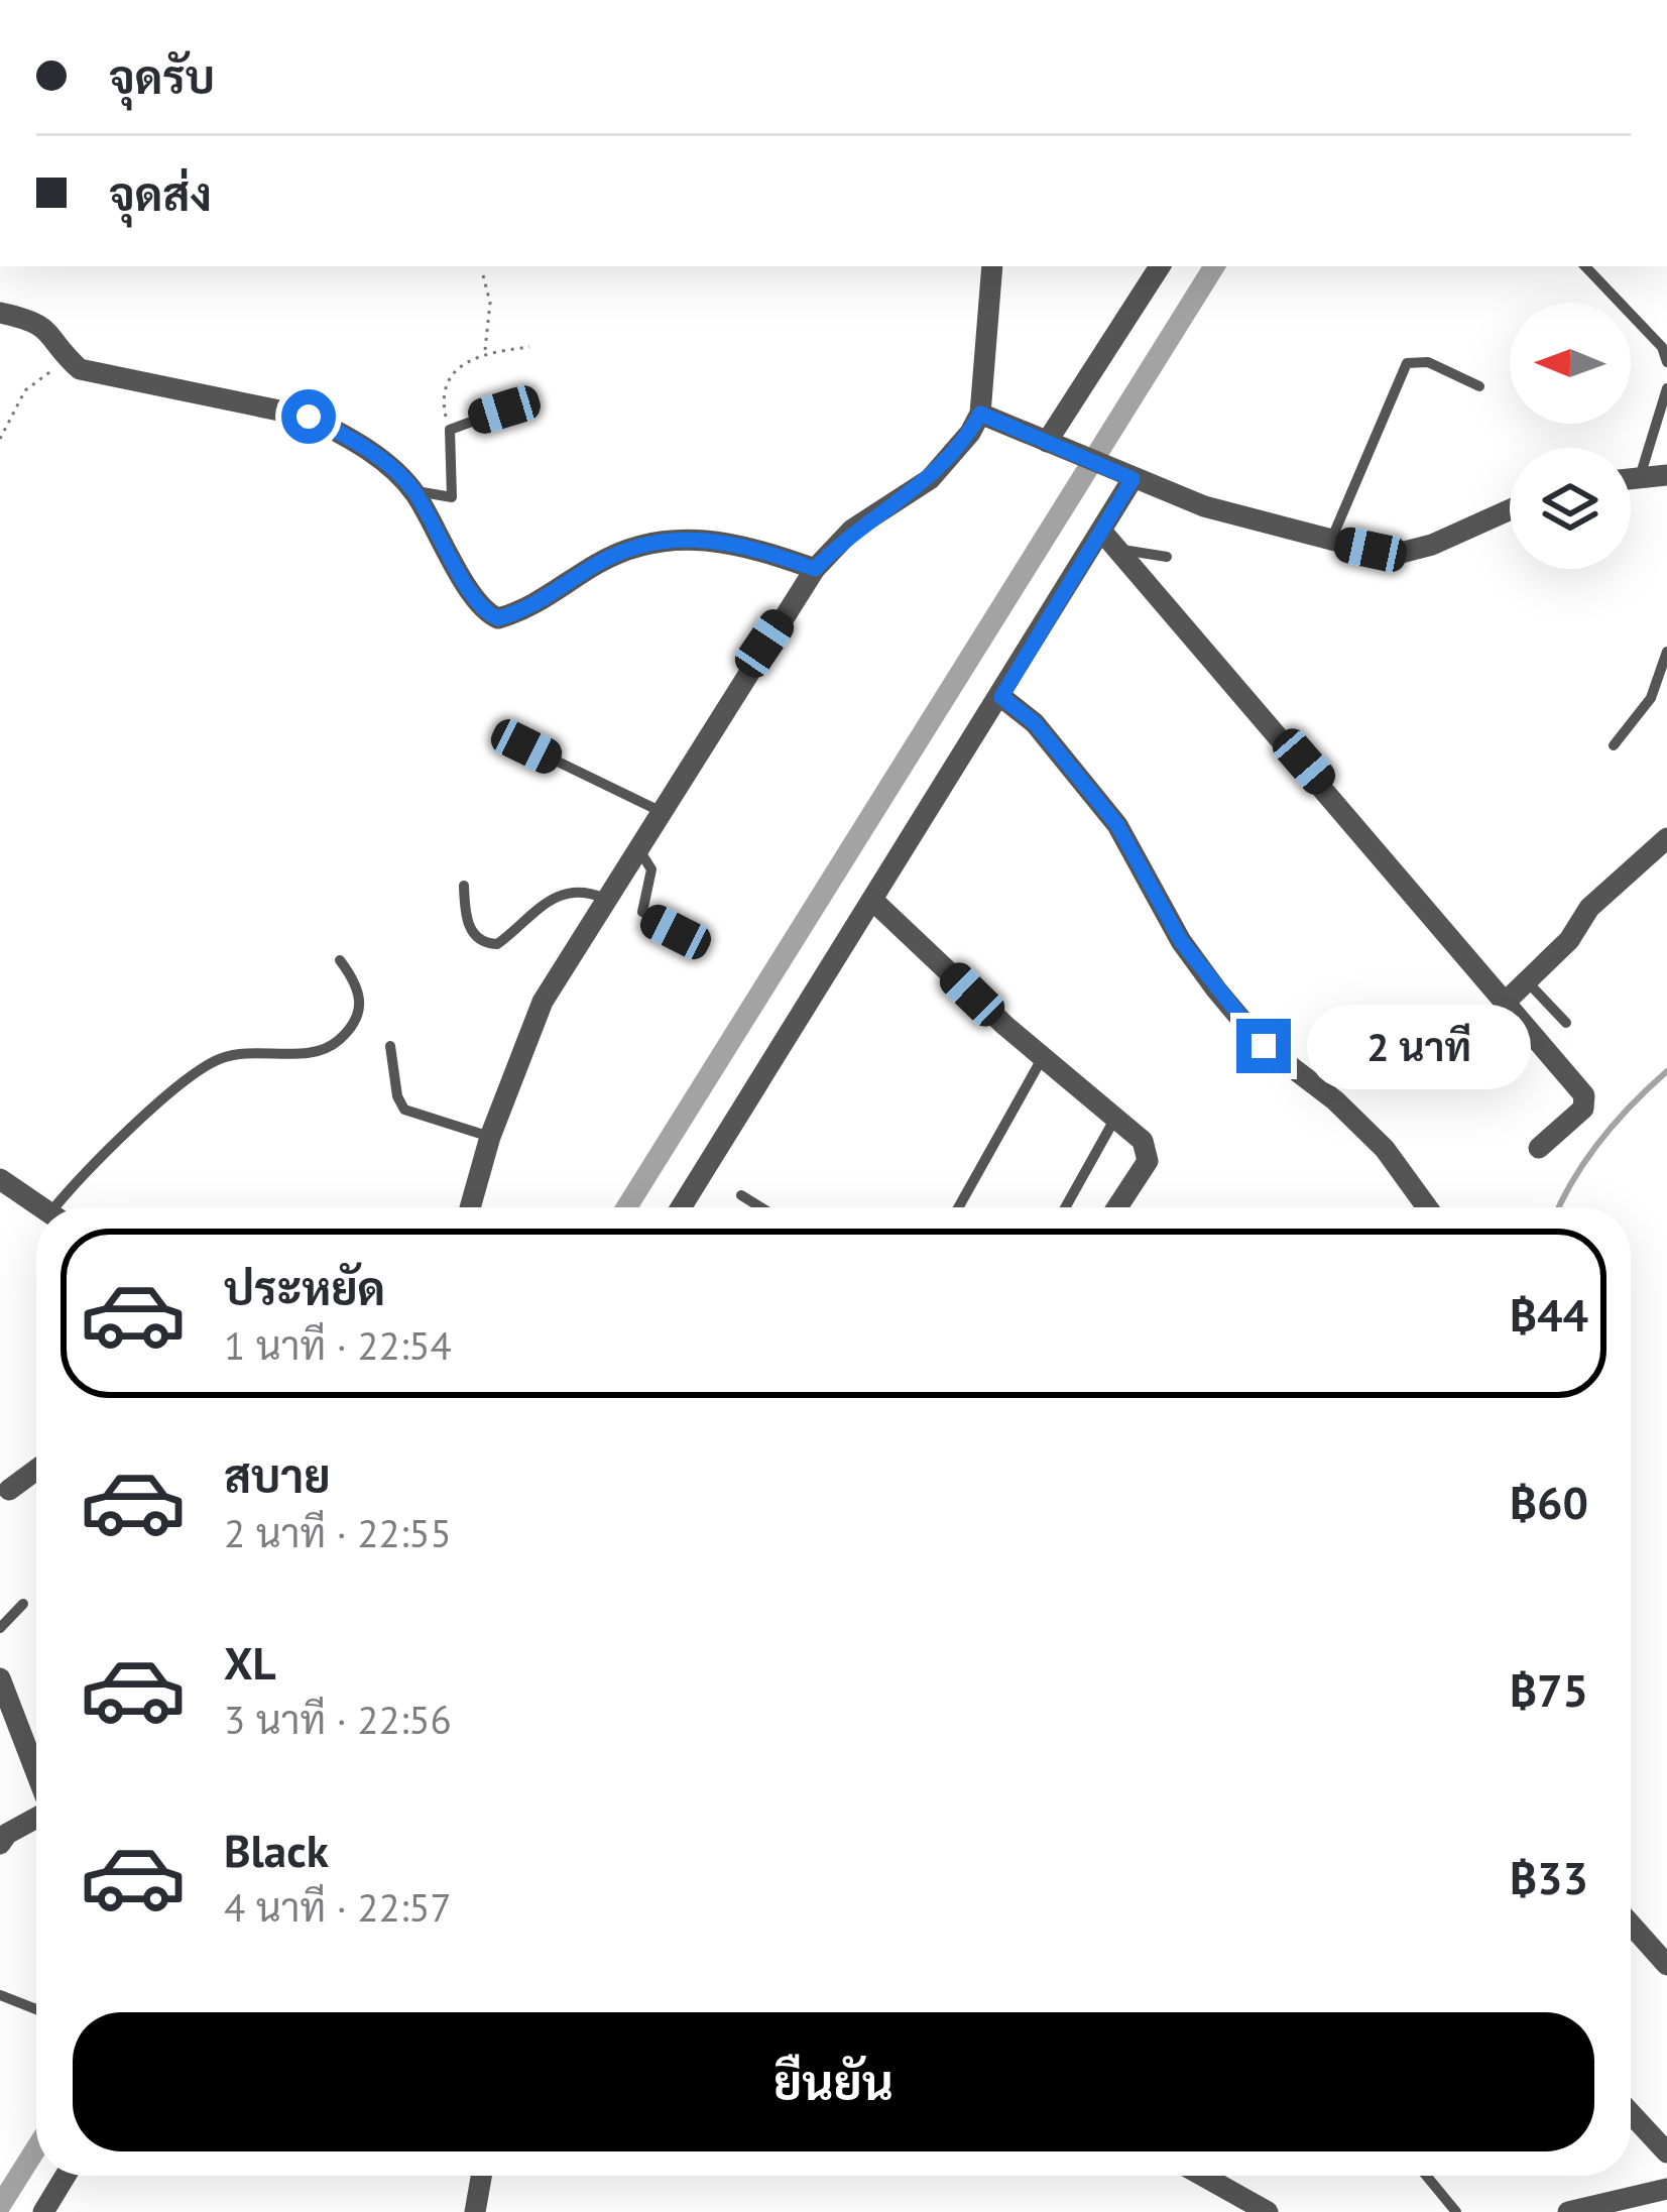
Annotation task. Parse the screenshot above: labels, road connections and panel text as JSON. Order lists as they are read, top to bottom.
{
  "north": "left",
  "page": {
    "banner": ["จุดรับ", "จุดส่ง"],
    "bubble": "2 นาที",
    "list": [
      {
        "name": "ประหยัด",
        "note": "1 นาที · 22:54",
        "value": "฿44"
      },
      {
        "name": "สบาย",
        "note": "2 นาที · 22:55",
        "value": "฿60"
      },
      {
        "name": "XL",
        "note": "3 นาที · 22:56",
        "value": "฿75"
      },
      {
        "name": "Black",
        "note": "4 นาที · 22:57",
        "value": "฿33"
      }
    ],
    "buttons": "ยืนยัน"
  }
}
